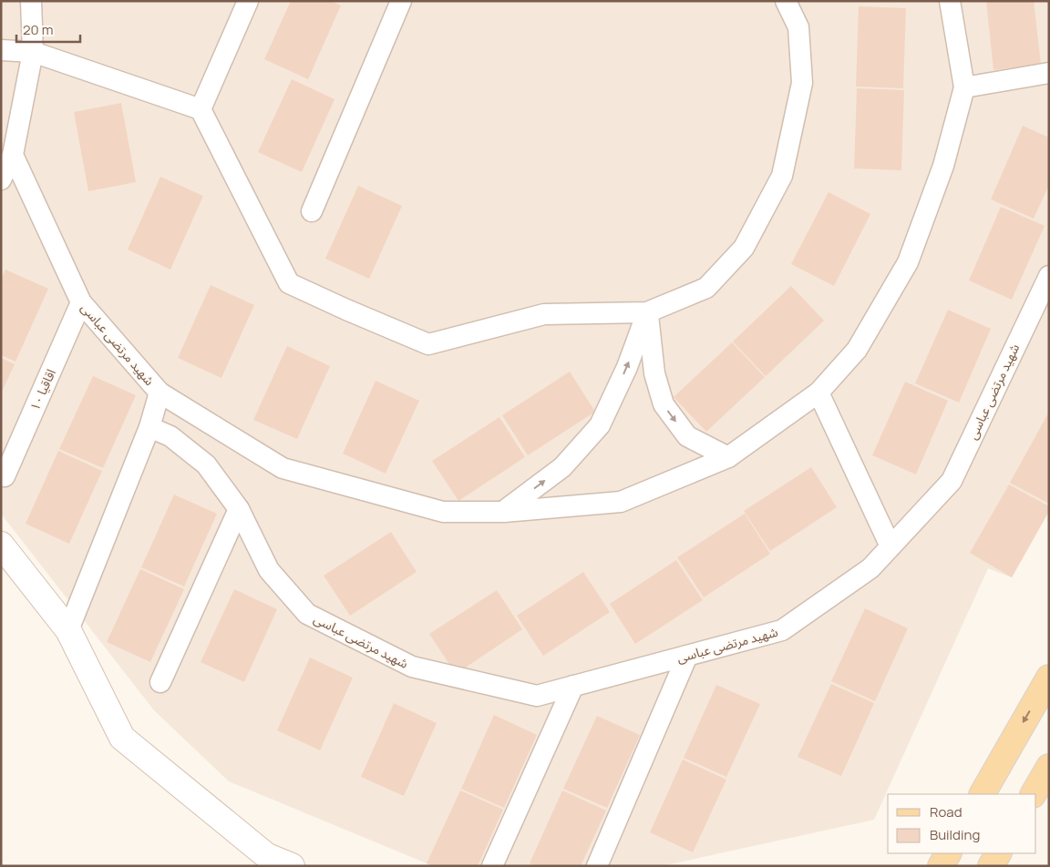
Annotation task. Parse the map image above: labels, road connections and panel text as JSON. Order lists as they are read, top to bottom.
{
  "streets": {
    "street": ["شهید مرتضی عباسی", "اقاقیا ۱۰"]
  },
  "crossings": [
    ["شهید مرتضی عباسی", "اقاقیا ۱۰"]
  ],
  "legend": ["Road", "Building"],
  "scale_bar": "20 m"
}
